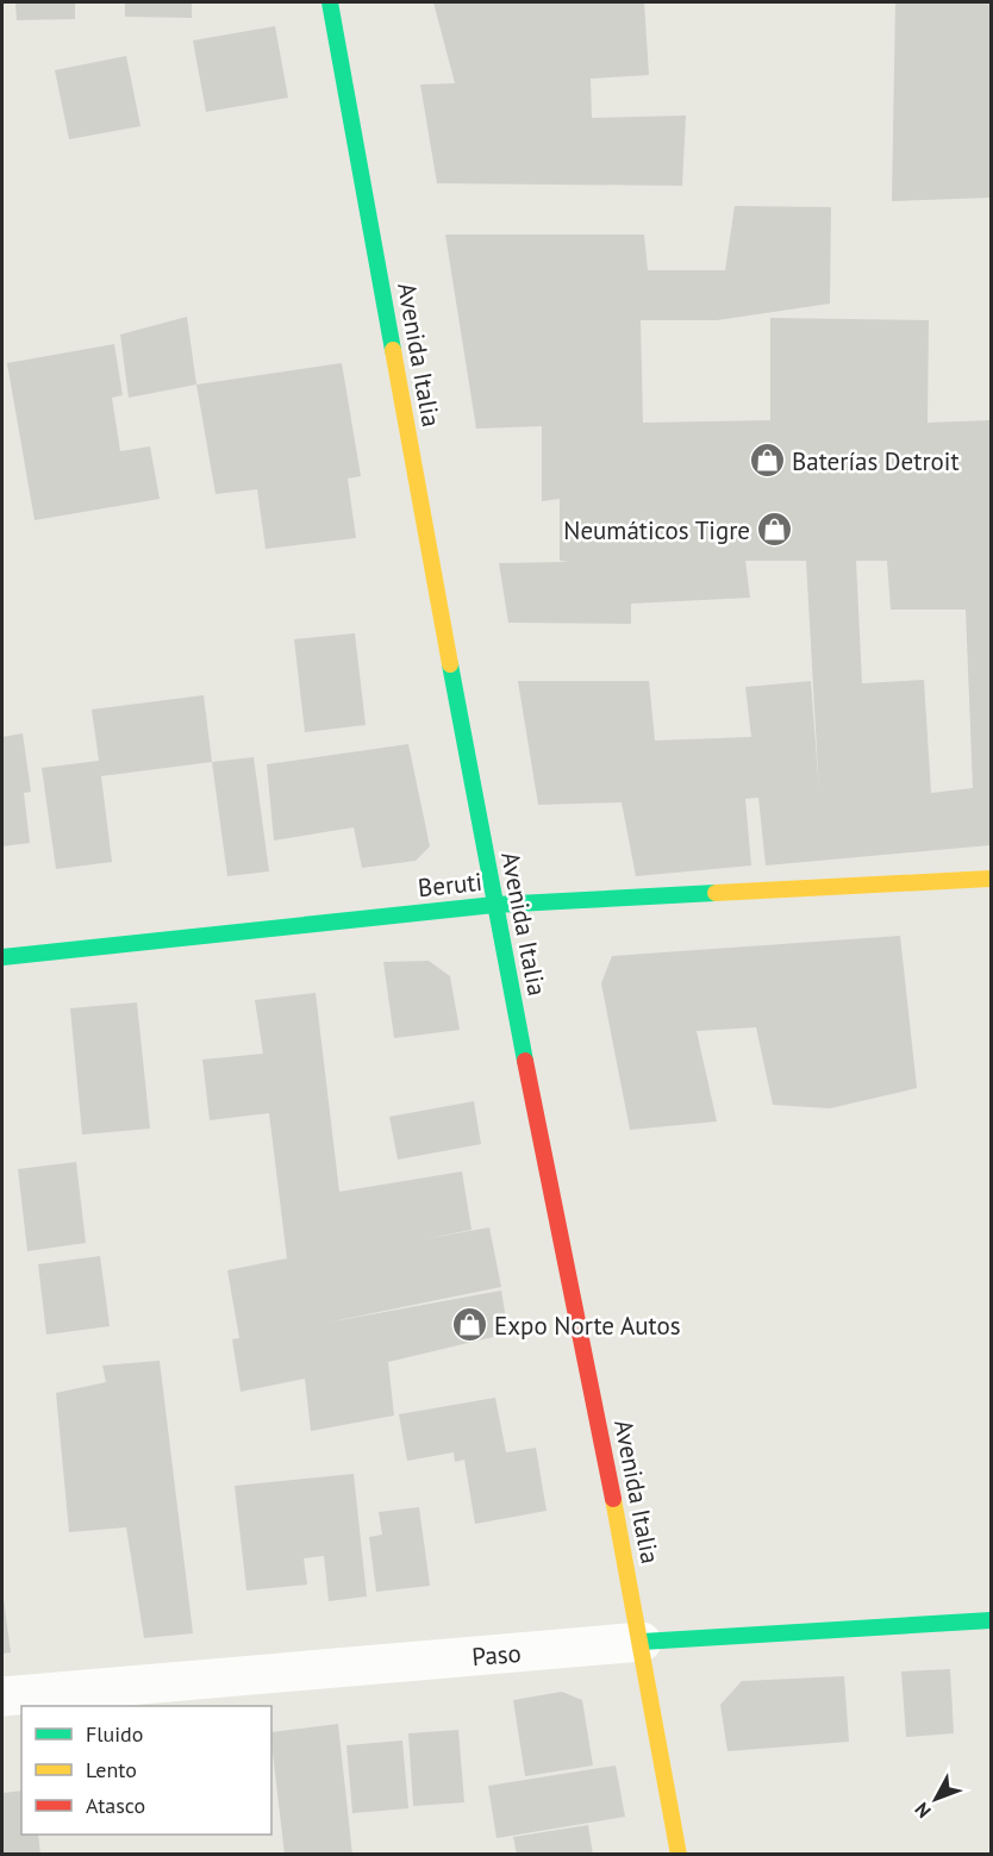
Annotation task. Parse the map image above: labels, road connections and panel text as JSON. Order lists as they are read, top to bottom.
{
  "streets": {
    "street": ["Avenida Italia", "Beruti", "Paso"]
  },
  "crossings": [
    ["Avenida Italia", "Beruti"],
    ["Avenida Italia", "Paso"]
  ],
  "places": {
    "shop": ["Baterías Detroit", "Neumáticos Tigre", "Expo Norte Autos"]
  },
  "legend": ["Fluido", "Lento", "Atasco"],
  "north": "bottom left"
}
